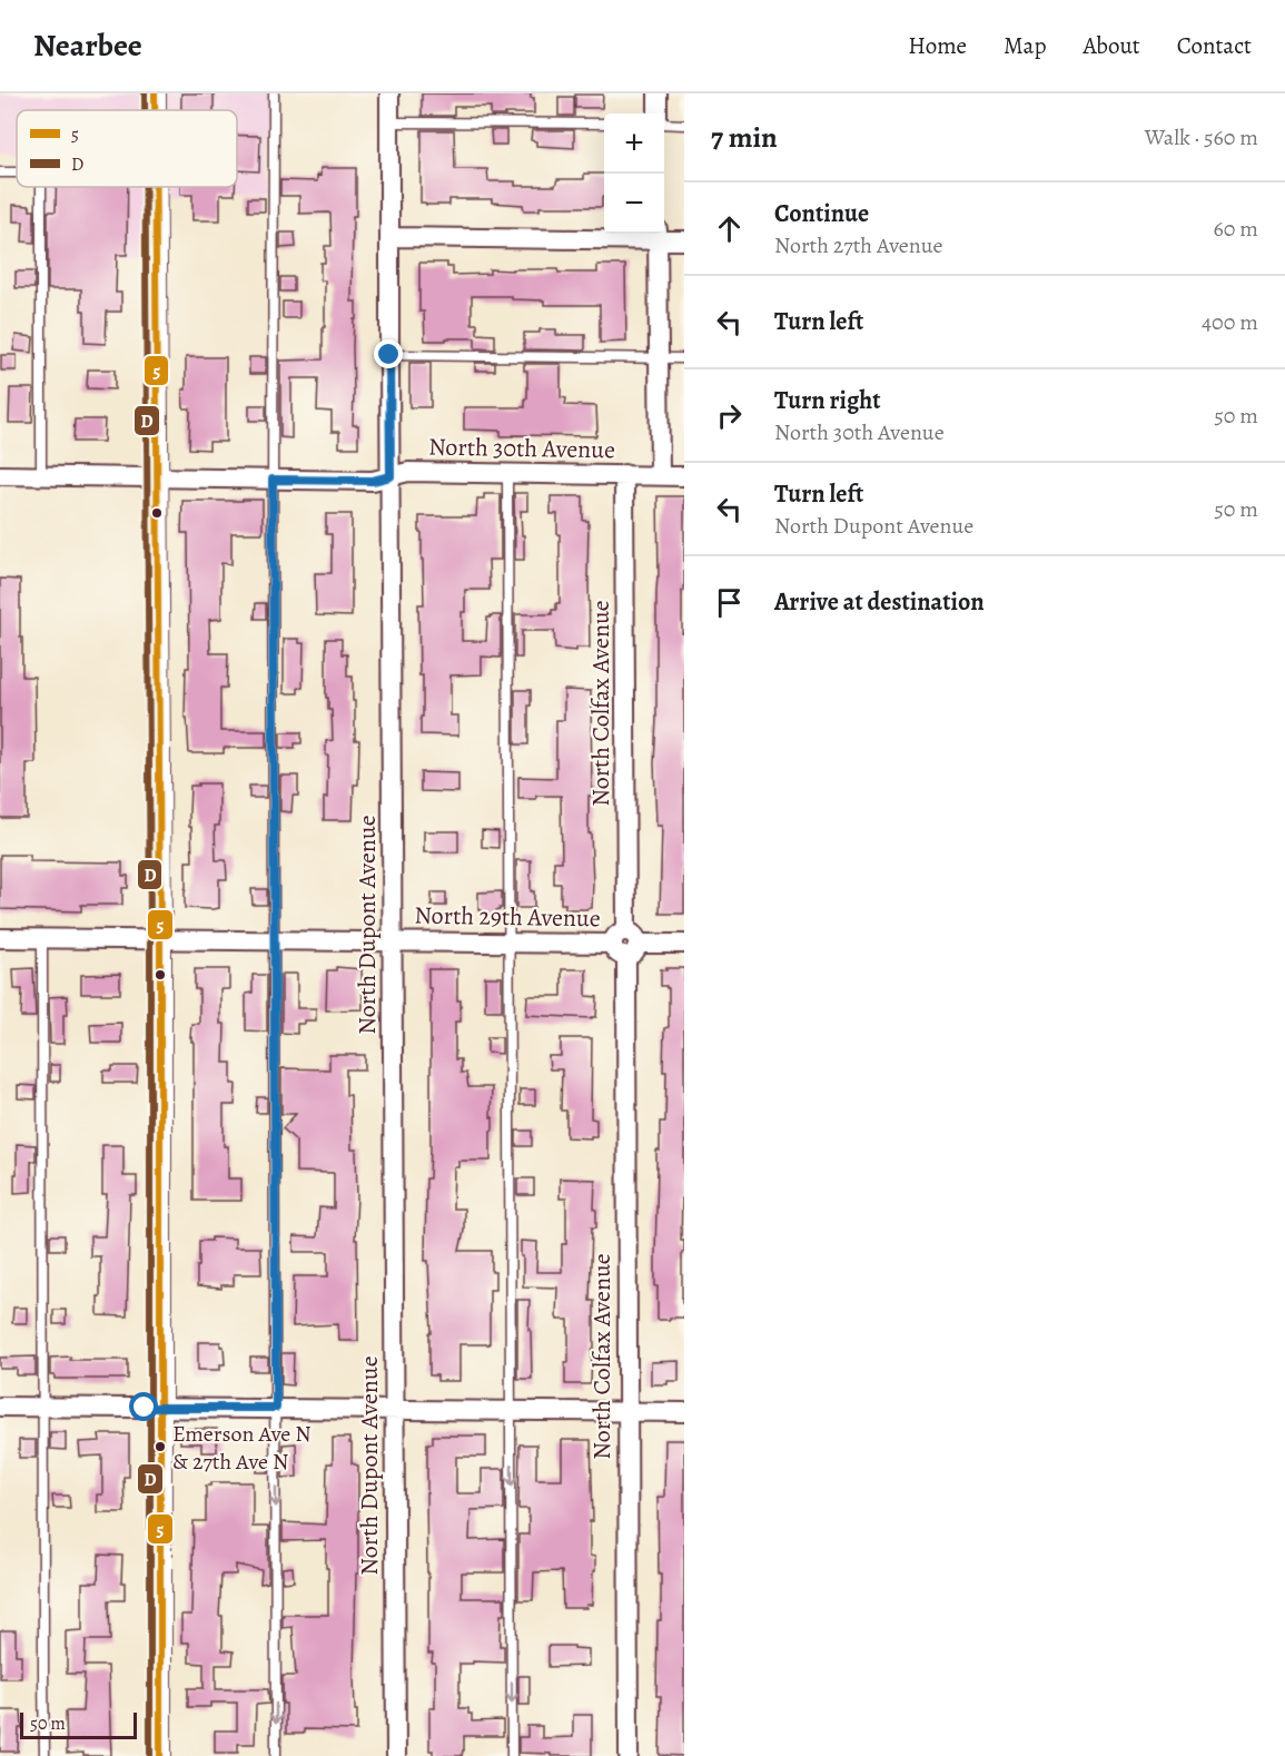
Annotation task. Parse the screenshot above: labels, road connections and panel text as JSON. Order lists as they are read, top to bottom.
{
  "streets": {
    "street": [
      "North 30th Avenue",
      "North Colfax Avenue",
      "North 29th Avenue",
      "North Dupont Avenue"
    ]
  },
  "crossings": [
    ["North 30th Avenue", "North Colfax Avenue"],
    ["North 30th Avenue", "North Dupont Avenue"],
    ["North Colfax Avenue", "North 29th Avenue"],
    ["North 29th Avenue", "North Dupont Avenue"]
  ],
  "places": ["Emerson Ave N & 27th Ave N"],
  "lines": ["transit line 5", "transit line D"],
  "legend": ["5", "D"],
  "scale_bar": "50 m",
  "page": {
    "header": "Nearbee",
    "nav": [
      "Home",
      "Map",
      "About",
      "Contact"
    ],
    "heading": ["7 min", "Walk · 560 m"],
    "map_buttons": ["+", "−"],
    "list": [
      ["Continue", "North 27th Avenue", "60 m"],
      ["Turn left", "400 m"],
      ["Turn right", "North 30th Avenue", "50 m"],
      ["Turn left", "North Dupont Avenue", "50 m"],
      "Arrive at destination"
    ],
    "scale": "50 m"
  }
}
